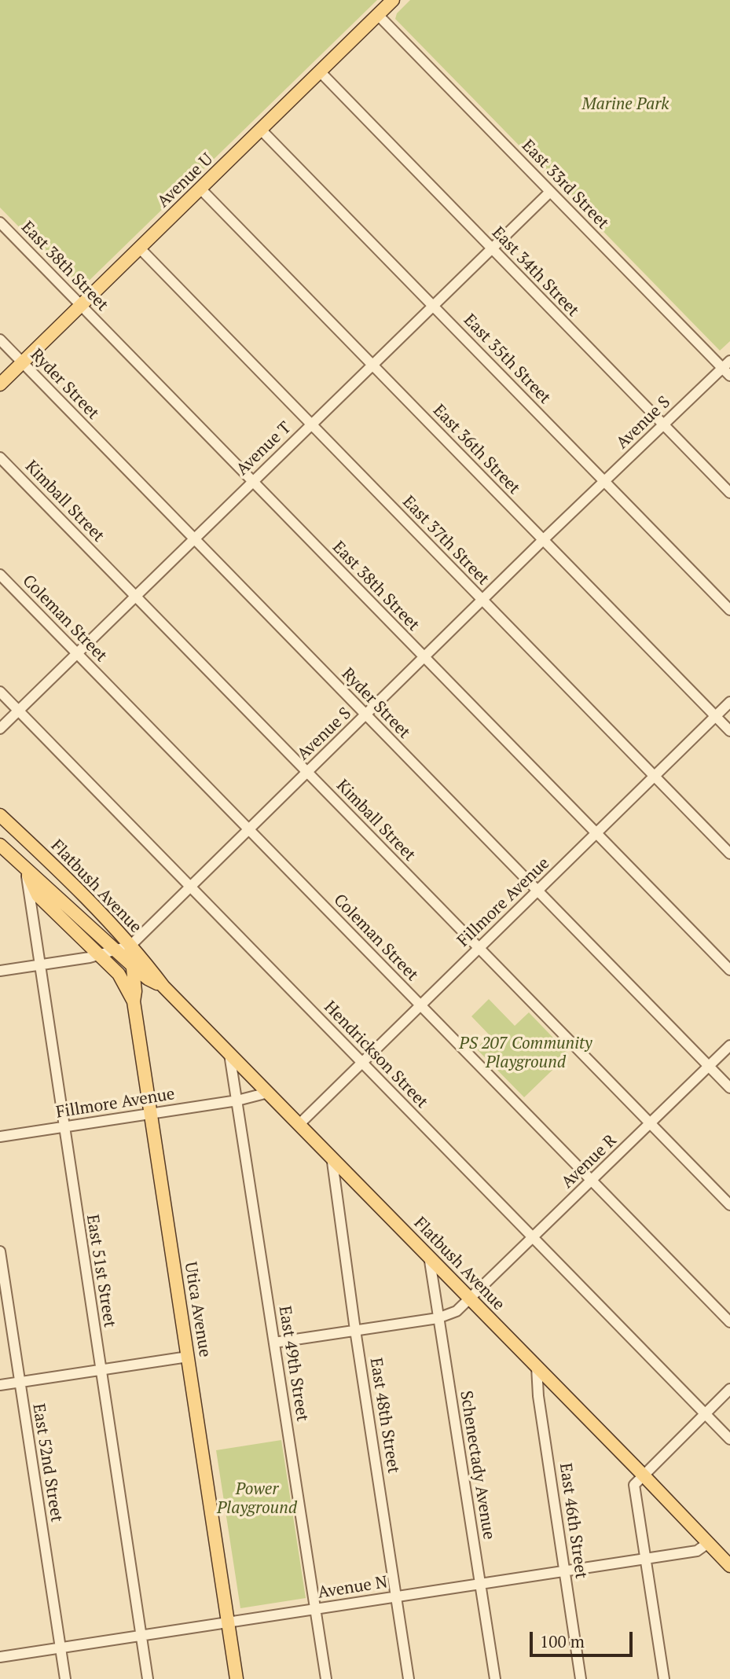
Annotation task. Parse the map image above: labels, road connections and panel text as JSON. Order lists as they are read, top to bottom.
{
  "streets": {
    "main road": ["Avenue U", "Flatbush Avenue", "Utica Avenue"],
    "street": [
      "East 33rd Street",
      "East 38th Street",
      "East 34th Street",
      "East 35th Street",
      "Ryder Street",
      "Avenue S",
      "Avenue T",
      "East 36th Street",
      "Kimball Street",
      "East 37th Street",
      "Coleman Street",
      "Fillmore Avenue",
      "Hendrickson Street",
      "Avenue R",
      "East 51st Street",
      "East 49th Street",
      "East 48th Street",
      "East 52nd Street",
      "Schenectady Avenue",
      "East 46th Street",
      "Avenue N"
    ]
  },
  "crossings": [
    ["Avenue U", "East 33rd Street"],
    ["Avenue U", "East 38th Street"],
    ["Avenue U", "East 34th Street"],
    ["Avenue U", "East 35th Street"],
    ["Avenue U", "Ryder Street"],
    ["Avenue U", "East 36th Street"],
    ["Avenue U", "East 37th Street"],
    ["East 33rd Street", "Avenue S"],
    ["East 33rd Street", "Avenue T"],
    ["East 38th Street", "Avenue S"],
    ["East 38th Street", "Avenue T"],
    ["East 38th Street", "Fillmore Avenue"],
    ["East 34th Street", "Avenue S"],
    ["East 34th Street", "Avenue T"],
    ["East 35th Street", "Avenue S"],
    ["East 35th Street", "Avenue T"],
    ["Ryder Street", "Avenue S"],
    ["Ryder Street", "Avenue T"],
    ["Ryder Street", "Fillmore Avenue"],
    ["Ryder Street", "Avenue R"],
    ["Avenue S", "East 36th Street"],
    ["Avenue S", "Kimball Street"],
    ["Avenue S", "East 37th Street"],
    ["Avenue S", "Coleman Street"],
    ["Avenue S", "Flatbush Avenue"],
    ["Avenue S", "Hendrickson Street"],
    ["Avenue S", "East 51st Street"],
    ["Avenue S", "Utica Avenue"],
    ["Avenue T", "East 36th Street"],
    ["Avenue T", "Kimball Street"],
    ["Avenue T", "East 37th Street"],
    ["Avenue T", "Coleman Street"],
    ["Avenue T", "Hendrickson Street"],
    ["East 36th Street", "Fillmore Avenue"],
    ["Kimball Street", "Fillmore Avenue"],
    ["Kimball Street", "Avenue R"],
    ["East 37th Street", "Fillmore Avenue"],
    ["Coleman Street", "Fillmore Avenue"],
    ["Coleman Street", "Avenue R"],
    ["Flatbush Avenue", "Fillmore Avenue"],
    ["Flatbush Avenue", "Avenue R"],
    ["Flatbush Avenue", "East 51st Street"],
    ["Flatbush Avenue", "Utica Avenue"],
    ["Flatbush Avenue", "East 49th Street"],
    ["Flatbush Avenue", "East 48th Street"],
    ["Flatbush Avenue", "Schenectady Avenue"],
    ["Flatbush Avenue", "East 46th Street"],
    ["Flatbush Avenue", "Avenue N"],
    ["Fillmore Avenue", "Hendrickson Street"],
    ["Fillmore Avenue", "East 51st Street"],
    ["Fillmore Avenue", "Utica Avenue"],
    ["Fillmore Avenue", "East 49th Street"],
    ["Hendrickson Street", "Avenue R"],
    ["Avenue R", "East 49th Street"],
    ["Avenue R", "East 48th Street"],
    ["Avenue R", "Schenectady Avenue"],
    ["East 51st Street", "Avenue N"],
    ["Utica Avenue", "Avenue N"],
    ["East 49th Street", "Avenue N"],
    ["East 48th Street", "Avenue N"],
    ["East 52nd Street", "Avenue N"],
    ["Schenectady Avenue", "Avenue N"],
    ["East 46th Street", "Avenue N"]
  ],
  "parks": ["Marine Park", "PS 207 Community Playground", "Power Playground"],
  "scale_bar": "100 m"
}
